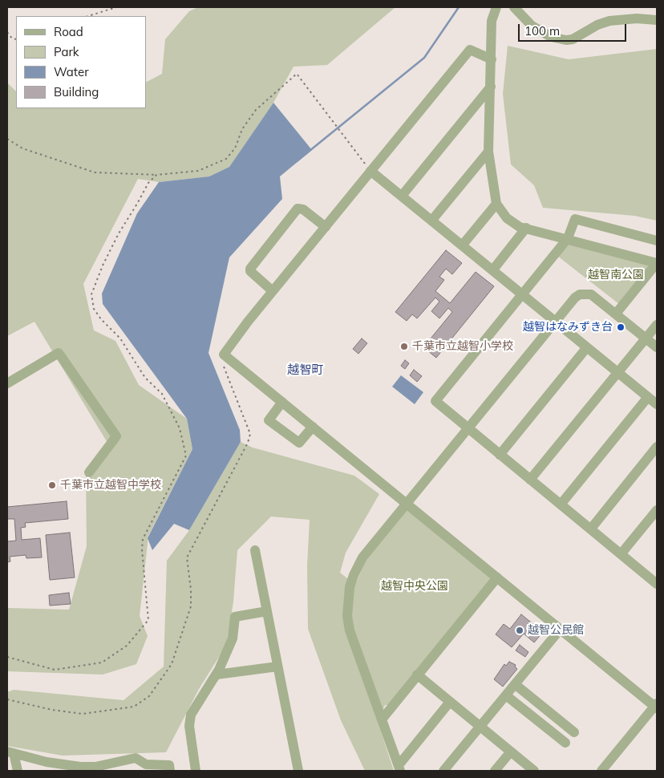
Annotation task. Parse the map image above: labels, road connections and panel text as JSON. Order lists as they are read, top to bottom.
{
  "districts": ["越智町"],
  "parks": ["越智南公園", "越智中央公園"],
  "places": [
    "越智はなみずき台",
    "千葉市立越智小学校",
    "千葉市立越智中学校",
    "越智公民館"
  ],
  "legend": [
    "Road",
    "Park",
    "Water",
    "Building"
  ],
  "scale_bar": "100 m"
}
